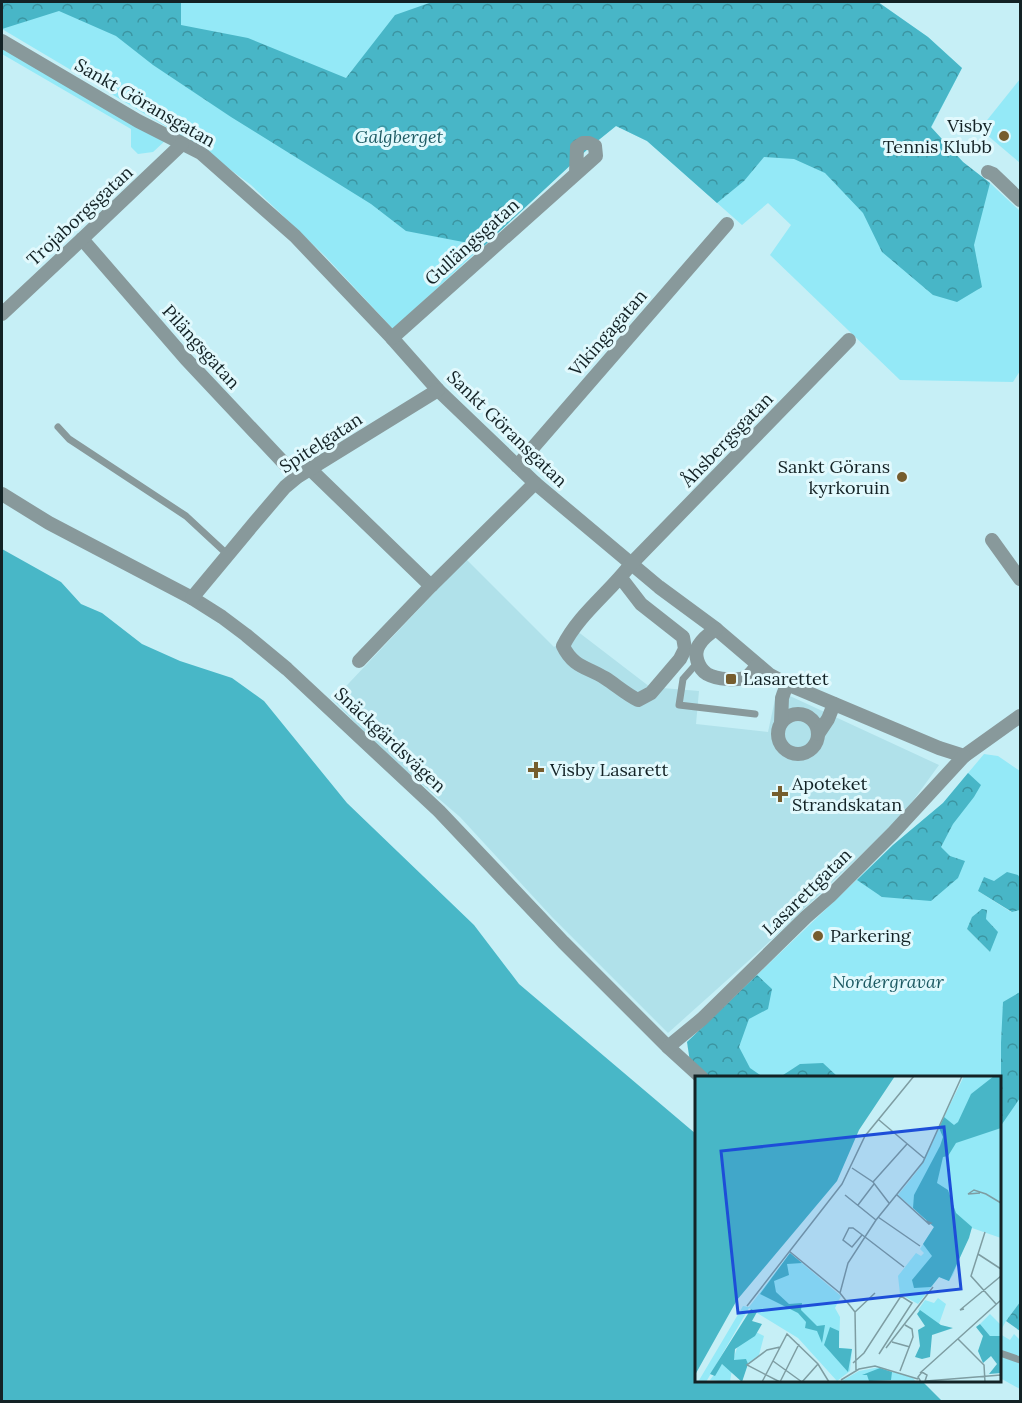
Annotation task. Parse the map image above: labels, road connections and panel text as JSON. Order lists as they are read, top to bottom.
{
  "streets": {
    "street": [
      "Sankt Göransgatan",
      "Trojaborgsgatan",
      "Gullängsgatan",
      "Vikingagatan",
      "Pilängsgatan",
      "Åhsbergsgatan",
      "Spitelgatan",
      "Snäckgärdsvägen",
      "Lasarettgatan"
    ]
  },
  "crossings": [
    ["Sankt Göransgatan", "Trojaborgsgatan"],
    ["Sankt Göransgatan", "Gullängsgatan"],
    ["Sankt Göransgatan", "Vikingagatan"],
    ["Sankt Göransgatan", "Åhsbergsgatan"],
    ["Sankt Göransgatan", "Spitelgatan"],
    ["Sankt Göransgatan", "Lasarettgatan"],
    ["Trojaborgsgatan", "Pilängsgatan"],
    ["Pilängsgatan", "Spitelgatan"],
    ["Spitelgatan", "Snäckgärdsvägen"],
    ["Snäckgärdsvägen", "Lasarettgatan"]
  ],
  "parks": ["Galgberget", "Nordergravar"],
  "places": {
    "other": ["Visby Tennis Klubb", "Sankt Görans kyrkoruin", "Parkering"],
    "transit": ["Lasarettet"],
    "health": ["Visby Lasarett", "Apoteket Strandskatan"]
  }
}
